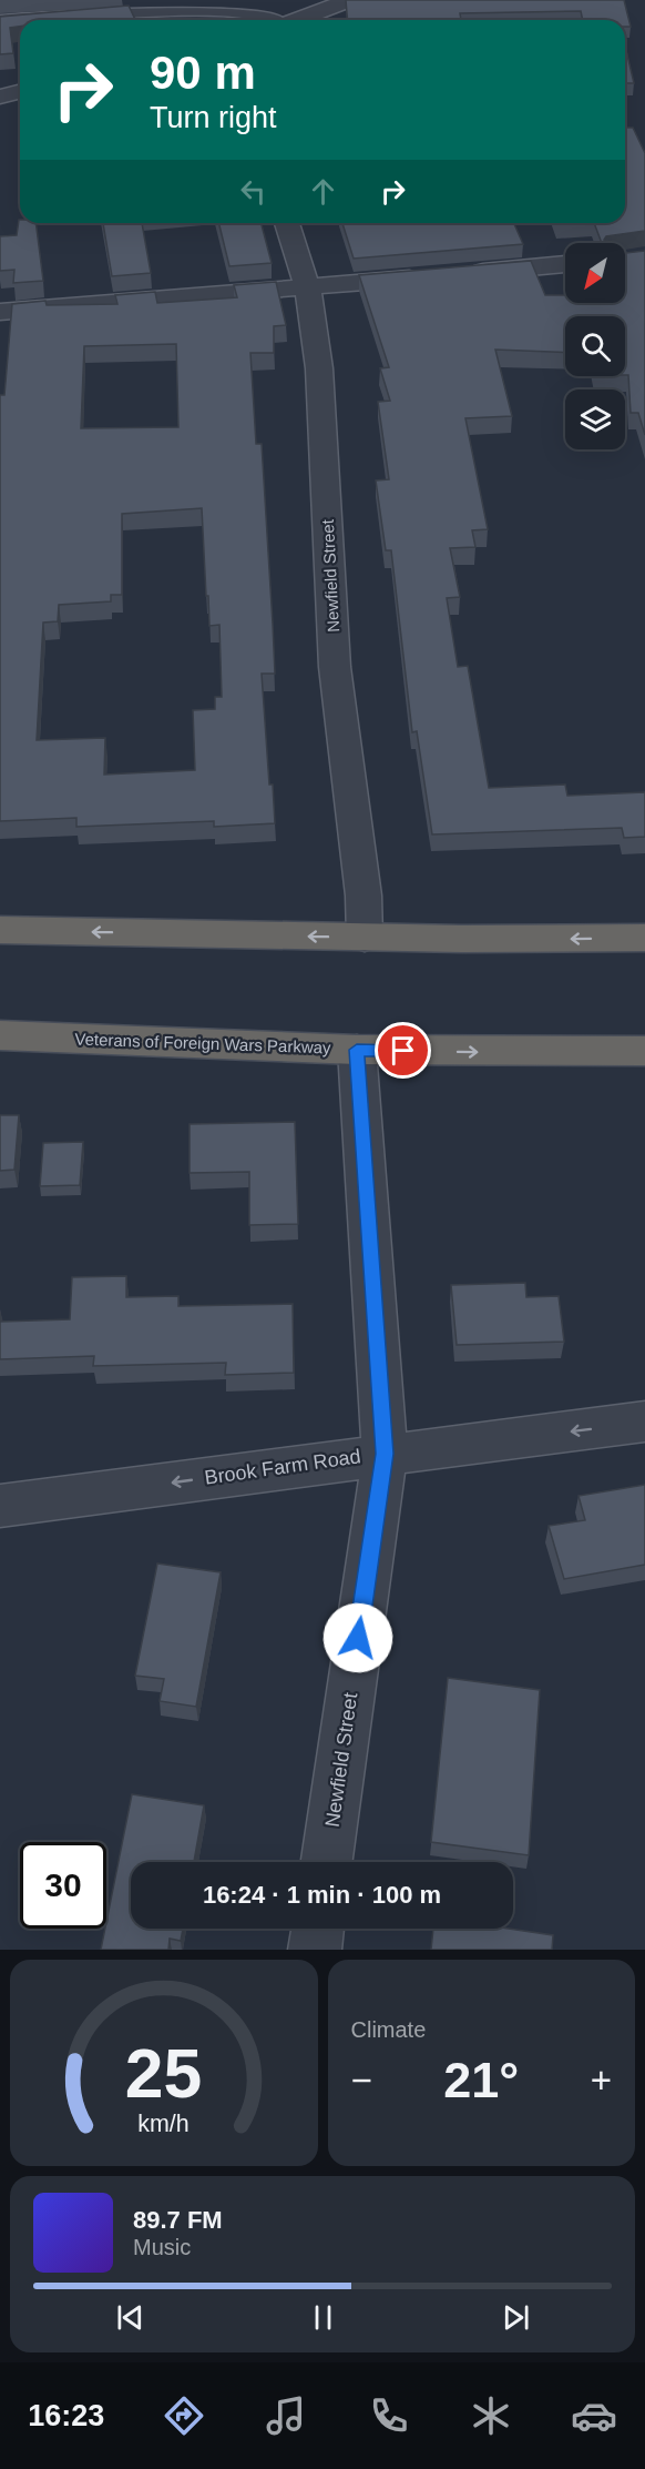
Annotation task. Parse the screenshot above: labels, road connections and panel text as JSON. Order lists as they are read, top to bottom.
{
  "streets": {
    "highway": ["Veterans of Foreign Wars Parkway"],
    "street": ["Newfield Street", "Brook Farm Road"]
  },
  "crossings": [
    ["Newfield Street", "Veterans of Foreign Wars Parkway"],
    ["Newfield Street", "Brook Farm Road"]
  ],
  "one_way": ["Brook Farm Road"],
  "north": "bottom left",
  "page": {
    "turn": ["90 m", "Turn right"],
    "limit": "30",
    "trip": "16:24 · 1 min · 100 m",
    "tile": "Climate",
    "heat": ["−", "21°", "+"],
    "song": ["89.7 FM", "Music"],
    "tabs": "16:23",
    "gauge": ["25", "km/h"]
  }
}
